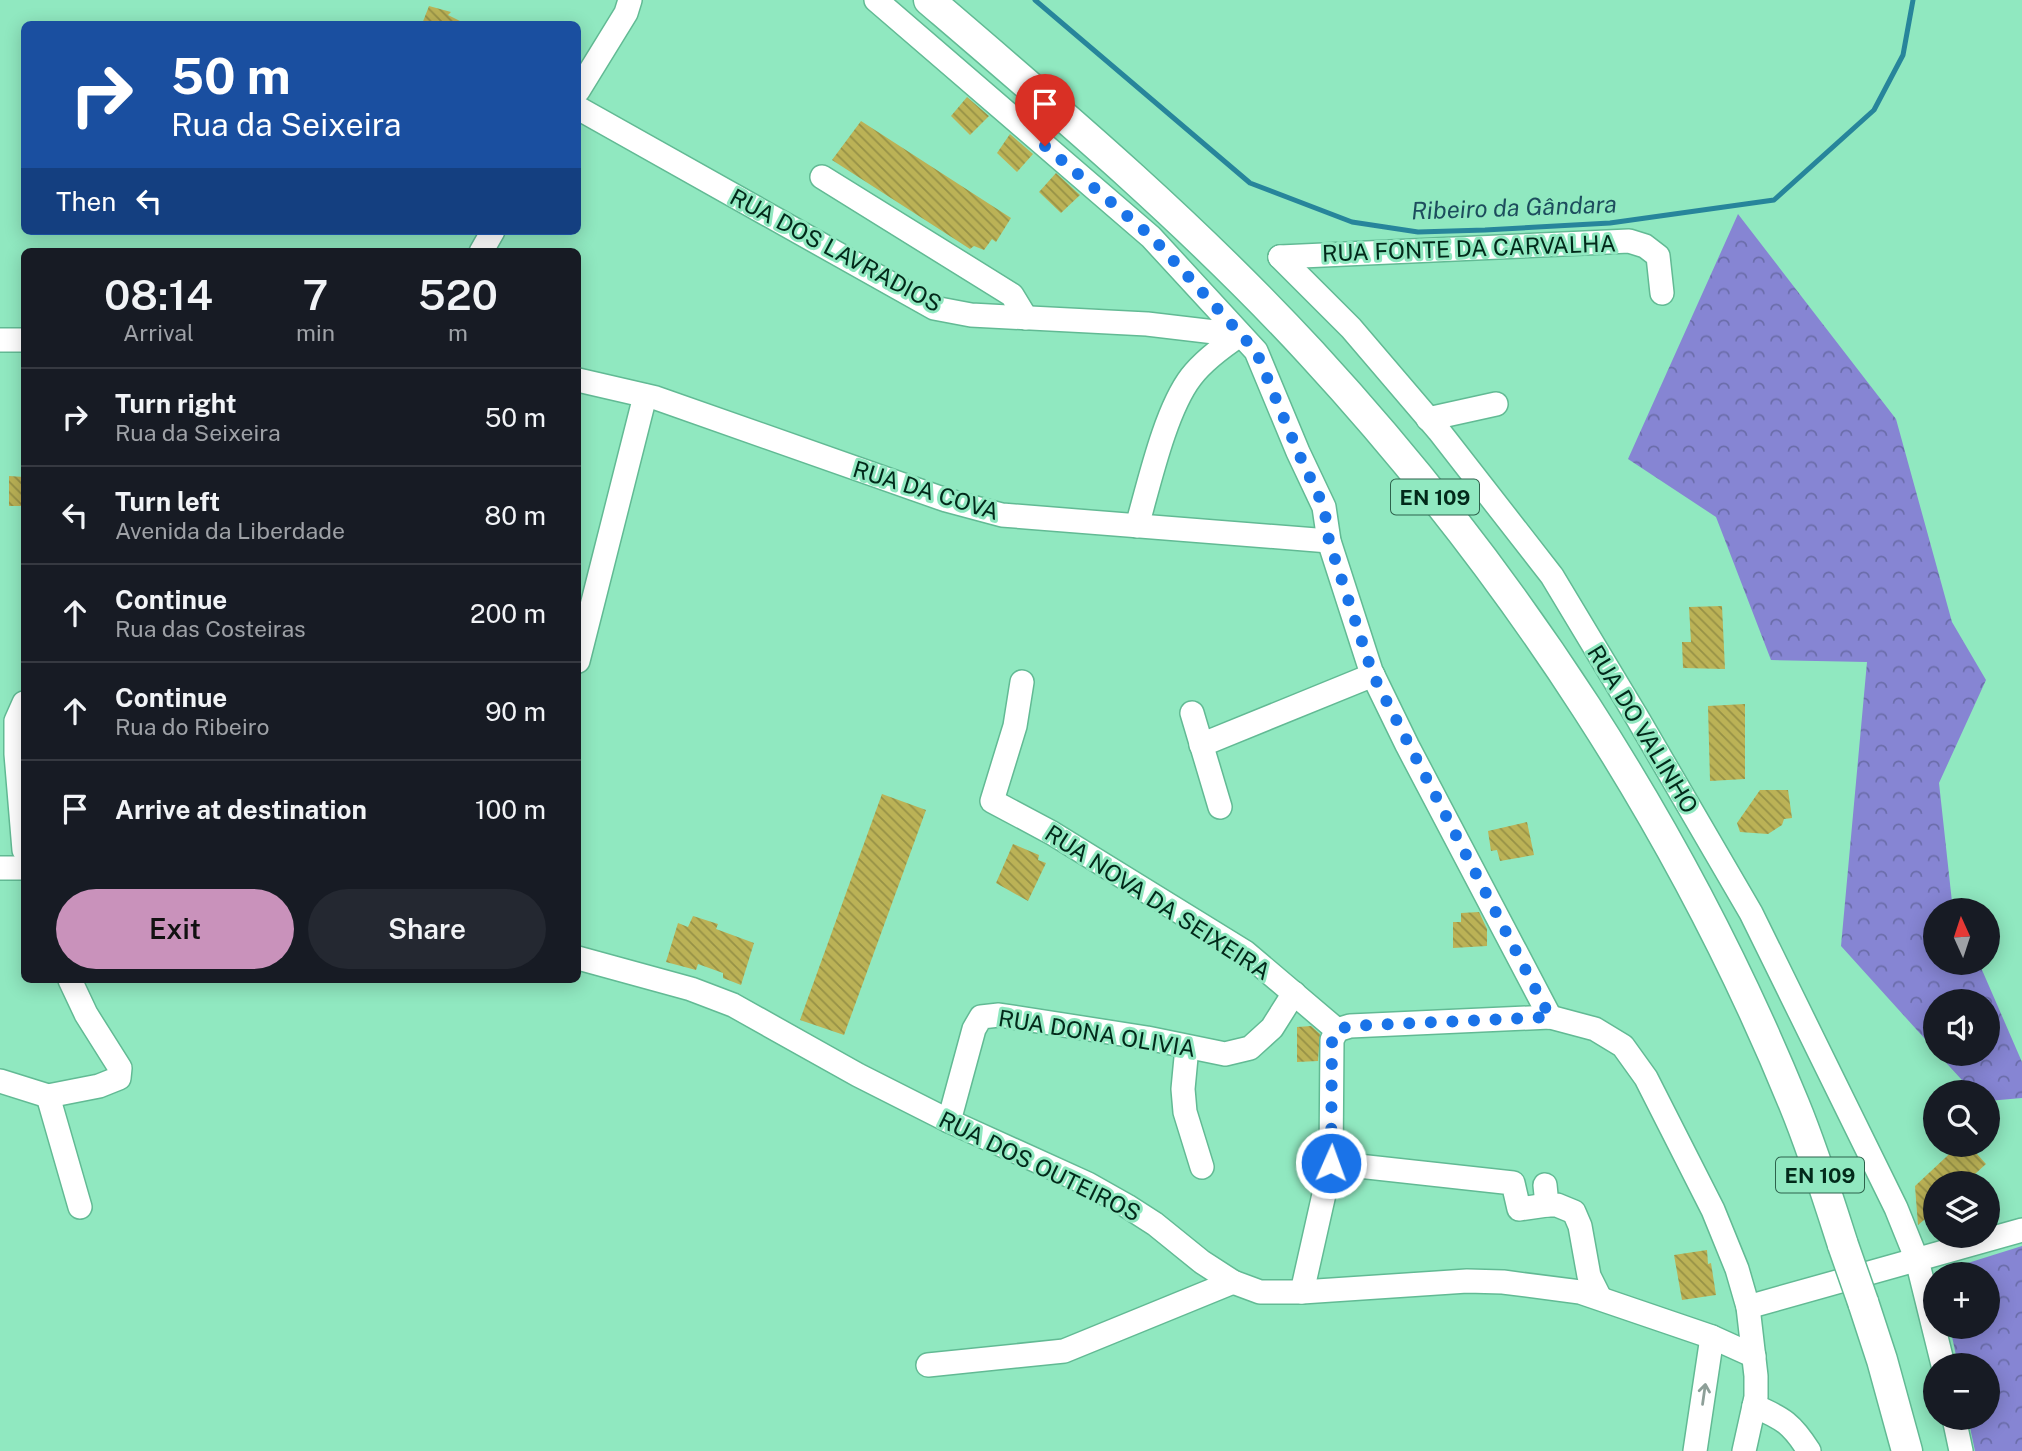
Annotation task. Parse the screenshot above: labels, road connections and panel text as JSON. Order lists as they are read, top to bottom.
{
  "streets": {
    "main road": ["EN 109"],
    "street": [
      "RUA FONTE DA CARVALHA",
      "RUA DOS LAVRADIOS",
      "RUA DA COVA",
      "RUA DO VALINHO",
      "RUA NOVA DA SEIXEIRA",
      "RUA DONA OLIVIA",
      "RUA DOS OUTEIROS"
    ]
  },
  "crossings": [
    ["RUA FONTE DA CARVALHA", "RUA DO VALINHO"],
    ["RUA NOVA DA SEIXEIRA", "RUA DONA OLIVIA"],
    ["RUA DONA OLIVIA", "RUA DOS OUTEIROS"]
  ],
  "water": ["Ribeiro da Gândara"],
  "north": "top",
  "page": {
    "turn": ["50 m", "Rua da Seixeira"],
    "then": "Then",
    "eta": [
      "08:14",
      "Arrival",
      "7",
      "min",
      "520",
      "m"
    ],
    "list": [
      {
        "name": "Turn right",
        "note": "Rua da Seixeira",
        "value": "50 m"
      },
      {
        "name": "Turn left",
        "note": "Avenida da Liberdade",
        "value": "80 m"
      },
      {
        "name": "Continue",
        "note": "Rua das Costeiras",
        "value": "200 m"
      },
      {
        "name": "Continue",
        "note": "Rua do Ribeiro",
        "value": "90 m"
      },
      {
        "name": "Arrive at destination",
        "value": "100 m"
      }
    ],
    "buttons": ["Exit", "Share"],
    "map_buttons": ["+", "−"]
  }
}
